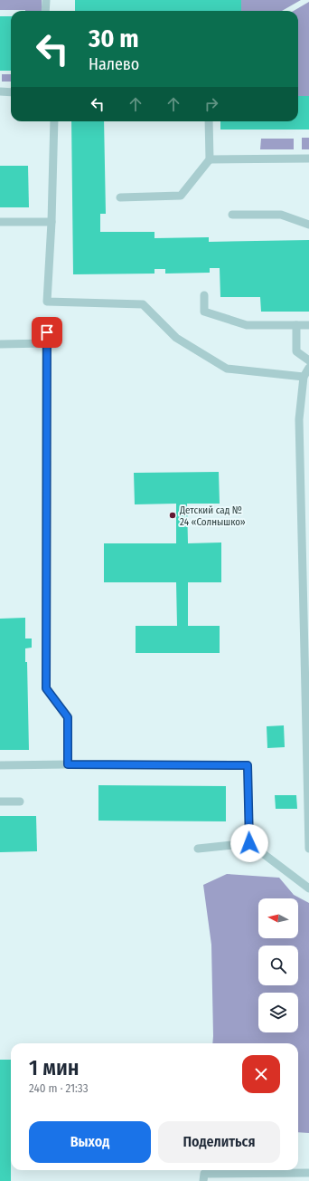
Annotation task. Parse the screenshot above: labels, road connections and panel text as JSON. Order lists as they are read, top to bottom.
{
  "places": ["Детский сад № 24 «Солнышко»"],
  "north": "left",
  "page": {
    "turn": ["30 m", "Налево"],
    "heading": ["1 мин", "240 m · 21:33"],
    "buttons": ["Выход", "Поделиться"]
  }
}
